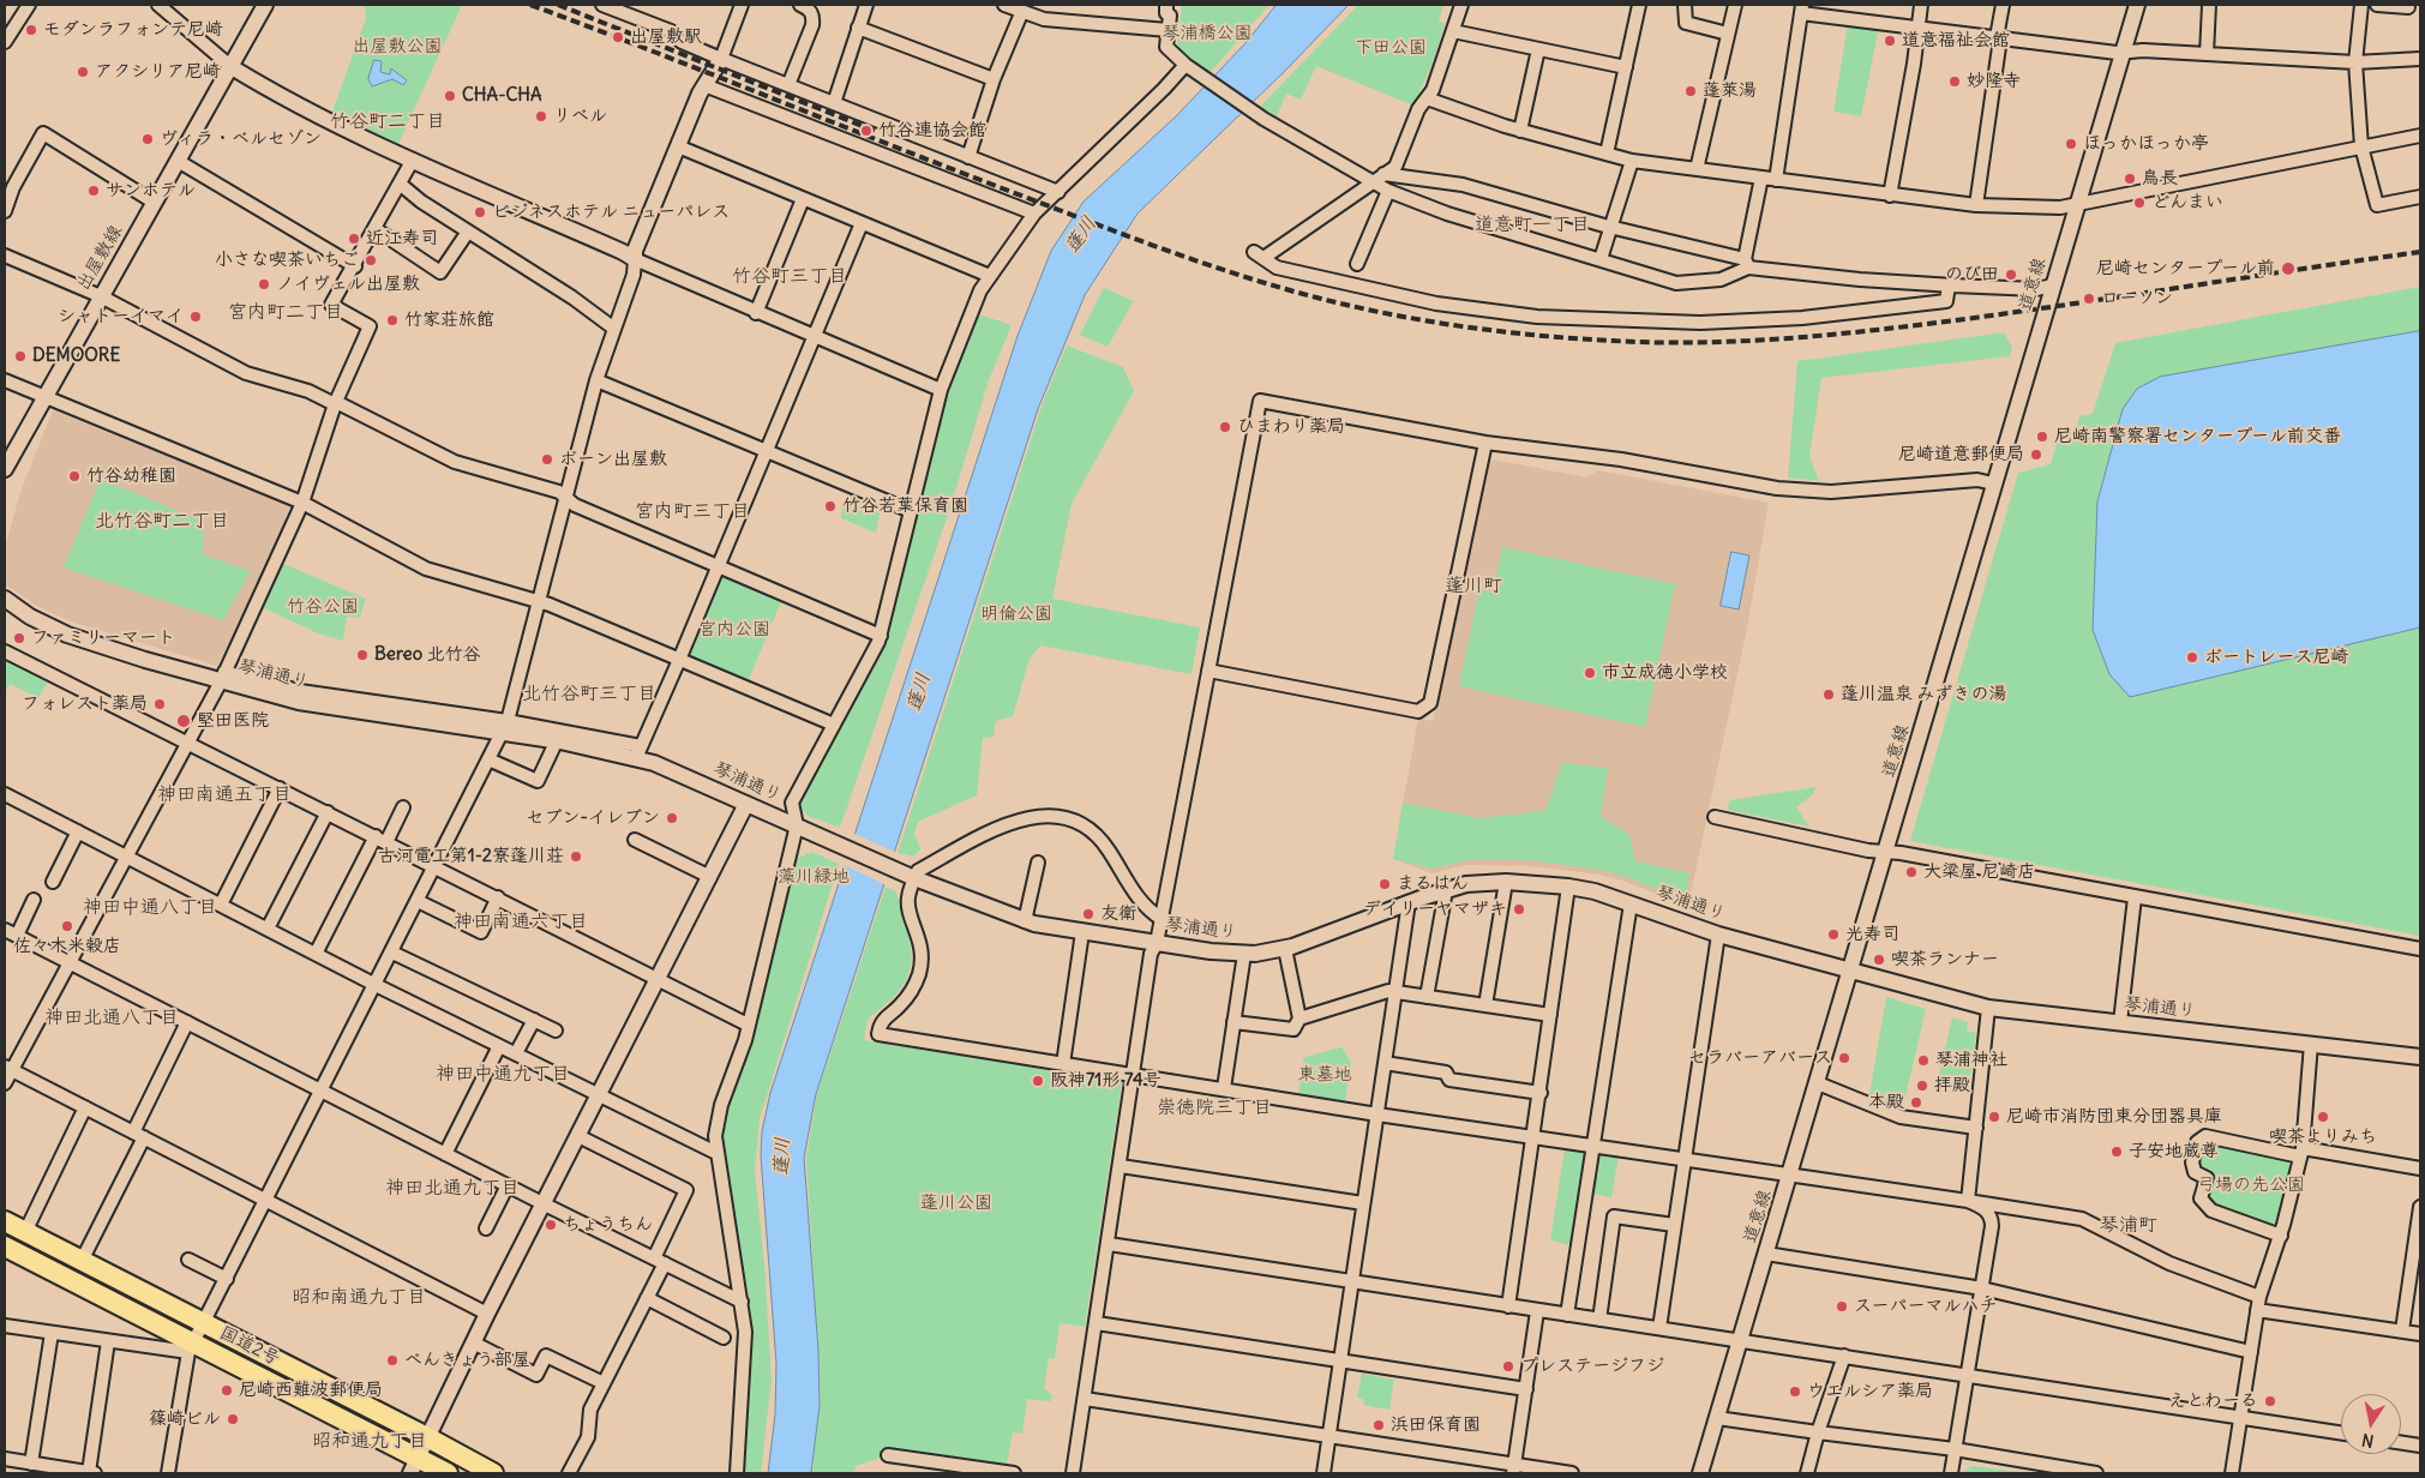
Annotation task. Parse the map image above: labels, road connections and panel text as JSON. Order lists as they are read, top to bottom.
{
  "streets": {
    "highway": ["国道2号"],
    "street": ["出屋敷線", "道意線", "琴浦通り"]
  },
  "crossings": [
    ["道意線", "琴浦通り"]
  ],
  "districts": [
    "竹谷町二丁目",
    "道意町一丁目",
    "竹谷町三丁目",
    "宮内町二丁目",
    "宮内町三丁目",
    "北竹谷町二丁目",
    "蓬川町",
    "北竹谷町三丁目",
    "神田南通五丁目",
    "神田中通八丁目",
    "神田南通六丁目",
    "神田北通八丁目",
    "神田中通九丁目",
    "崇徳院三丁目",
    "神田北通九丁目",
    "琴浦町",
    "昭和南通九丁目",
    "昭和通九丁目"
  ],
  "water": ["蓬川"],
  "parks": [
    "琴浦橋公園",
    "出屋敷公園",
    "下田公園",
    "竹谷公園",
    "明倫公園",
    "宮内公園",
    "藻川緑地",
    "東墓地",
    "弓場の先公園",
    "蓬川公園"
  ],
  "places": [
    "モダンラフォンテ尼崎",
    "出屋敷駅",
    "道意福祉会館",
    "アクシリア尼崎",
    "妙隆寺",
    "蓬萊湯",
    "CHA-CHA",
    "リベル",
    "竹谷連協会館",
    "ヴィラ・ベルセゾン",
    "ほっかほっか亭",
    "鳥長",
    "サンホテル",
    "どんまい",
    "ビジネスホテル ニューパレス",
    "近江寿司",
    "小さな喫茶いちご",
    "尼崎センタープール前",
    "のび田",
    "ノイヴェル出屋敷",
    "ローソン",
    "シャトーイマイ",
    "竹家荘旅館",
    "DEMOORE",
    "ひまわり薬局",
    "尼崎南警察署センタープール前交番",
    "尼崎道意郵便局",
    "ボーン出屋敷",
    "竹谷幼稚園",
    "竹谷若葉保育園",
    "ファミリーマート",
    "Bereo 北竹谷",
    "ボートレース尼崎",
    "市立成徳小学校",
    "蓬川温泉 みずきの湯",
    "フォレスト薬局",
    "堅田医院",
    "セブン-イレブン",
    "古河電工第1-2寮蓬川荘",
    "大梁屋 尼崎店",
    "まるはん",
    "デイリーヤマザキ",
    "友衛",
    "佐々木米穀店",
    "光寿司",
    "喫茶ランナー",
    "セラバーアバース",
    "琴浦神社",
    "阪神71形 74号",
    "拝殿",
    "本殿",
    "尼崎市消防団東分団器具庫",
    "喫茶よりみち",
    "子安地蔵尊",
    "ちょうちん",
    "スーパーマルハチ",
    "べんきょう部屋",
    "プレステージフジ",
    "尼崎西難波郵便局",
    "ウエルシア薬局",
    "えとわーる",
    "篠崎ビル",
    "浜田保育園"
  ],
  "north": "bottom"
}
